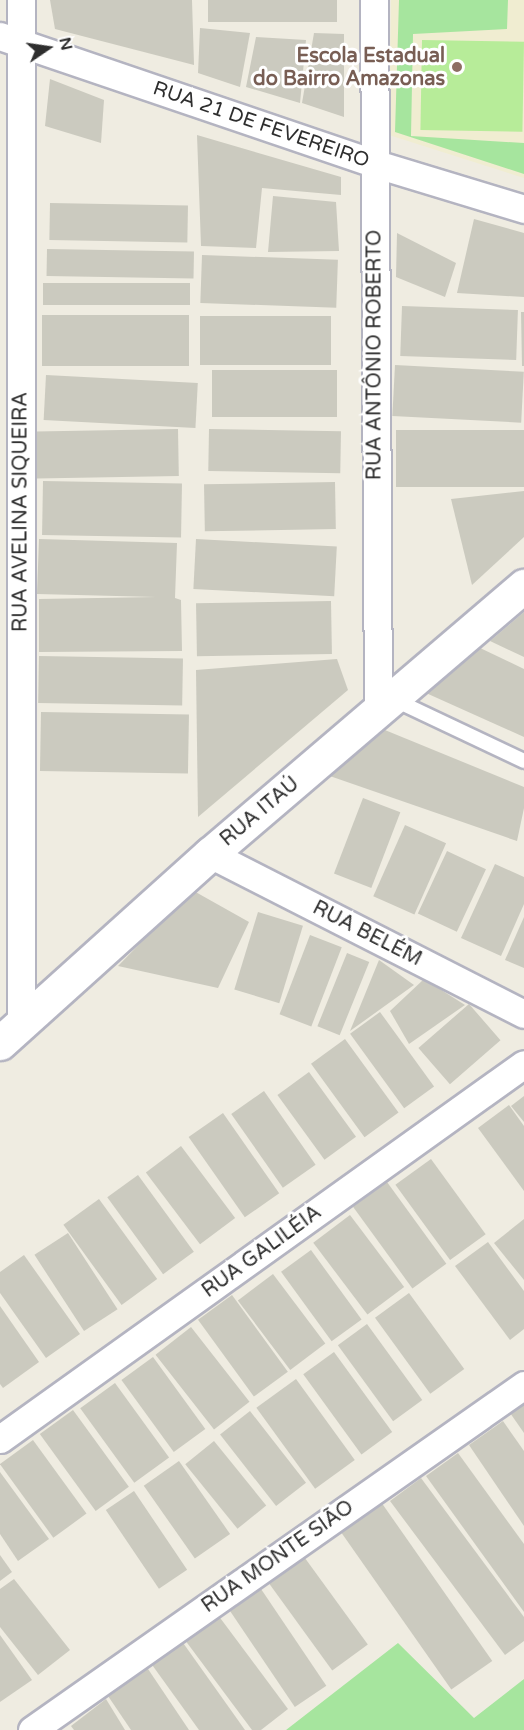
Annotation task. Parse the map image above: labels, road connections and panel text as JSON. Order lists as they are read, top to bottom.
{
  "streets": {
    "street": [
      "RUA 21 DE FEVEREIRO",
      "RUA ANTÔNIO ROBERTO",
      "RUA AVELINA SIQUEIRA",
      "RUA ITAÚ",
      "RUA BELÉM",
      "RUA GALILÉIA",
      "RUA MONTE SIÃO"
    ]
  },
  "crossings": [
    ["RUA 21 DE FEVEREIRO", "RUA ANTÔNIO ROBERTO"],
    ["RUA 21 DE FEVEREIRO", "RUA AVELINA SIQUEIRA"],
    ["RUA ANTÔNIO ROBERTO", "RUA ITAÚ"],
    ["RUA AVELINA SIQUEIRA", "RUA ITAÚ"],
    ["RUA ITAÚ", "RUA BELÉM"]
  ],
  "places": ["Escola Estadual do Bairro Amazonas"],
  "north": "right"
}
